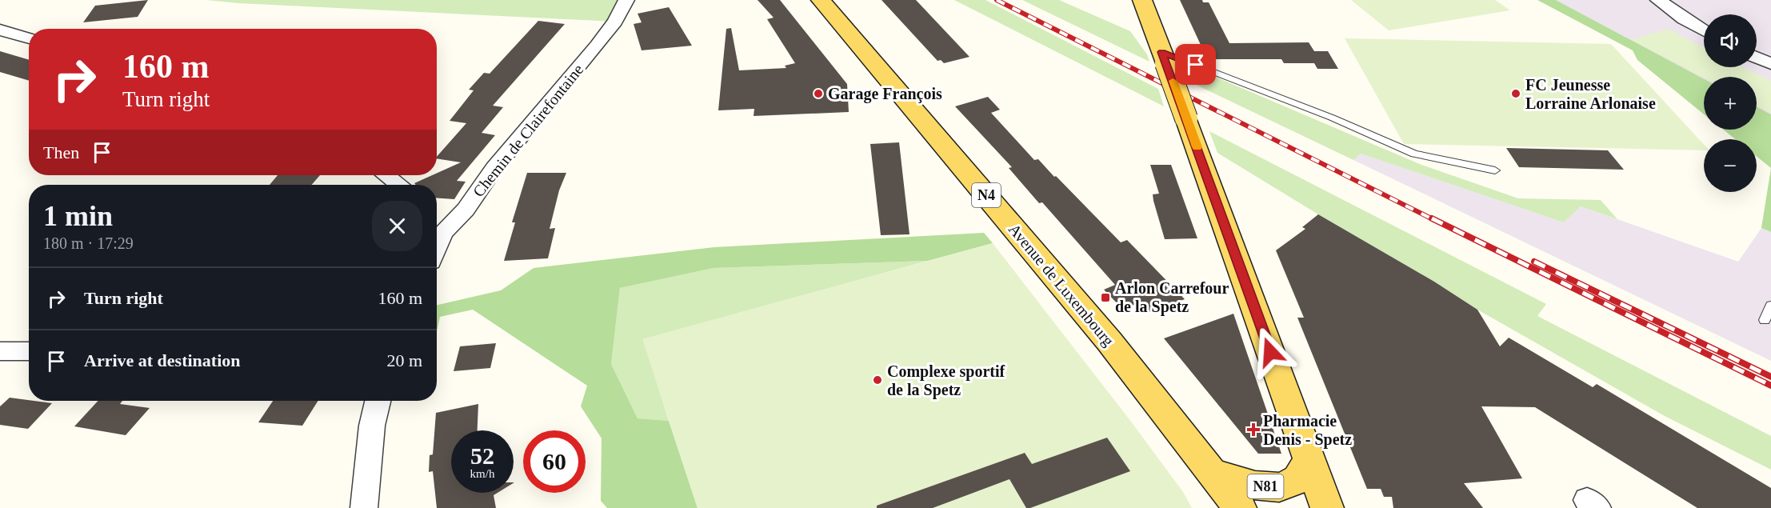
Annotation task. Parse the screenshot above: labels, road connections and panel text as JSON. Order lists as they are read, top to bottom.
{
  "streets": {
    "main road": ["N4", "Avenue de Luxembourg", "N81"],
    "street": ["Chemin de Clairefontaine"]
  },
  "crossings": [
    ["N4", "Avenue de Luxembourg"],
    ["N4", "N81"],
    ["Avenue de Luxembourg", "N81"]
  ],
  "places": {
    "other": ["Garage François", "FC Jeunesse Lorraine Arlonaise", "Complexe sportif de la Spetz"],
    "transit": ["Arlon Carrefour de la Spetz"],
    "health": ["Pharmacie Denis - Spetz"]
  },
  "page": {
    "map_buttons": ["+", "−"],
    "turn": ["160 m", "Turn right"],
    "then": "Then",
    "heading": ["1 min", "180 m · 17:29"],
    "list": [
      {
        "name": "Turn right",
        "value": "160 m"
      },
      {
        "name": "Arrive at destination",
        "value": "20 m"
      }
    ],
    "speed": "52 km/h",
    "limit": "60"
  }
}
